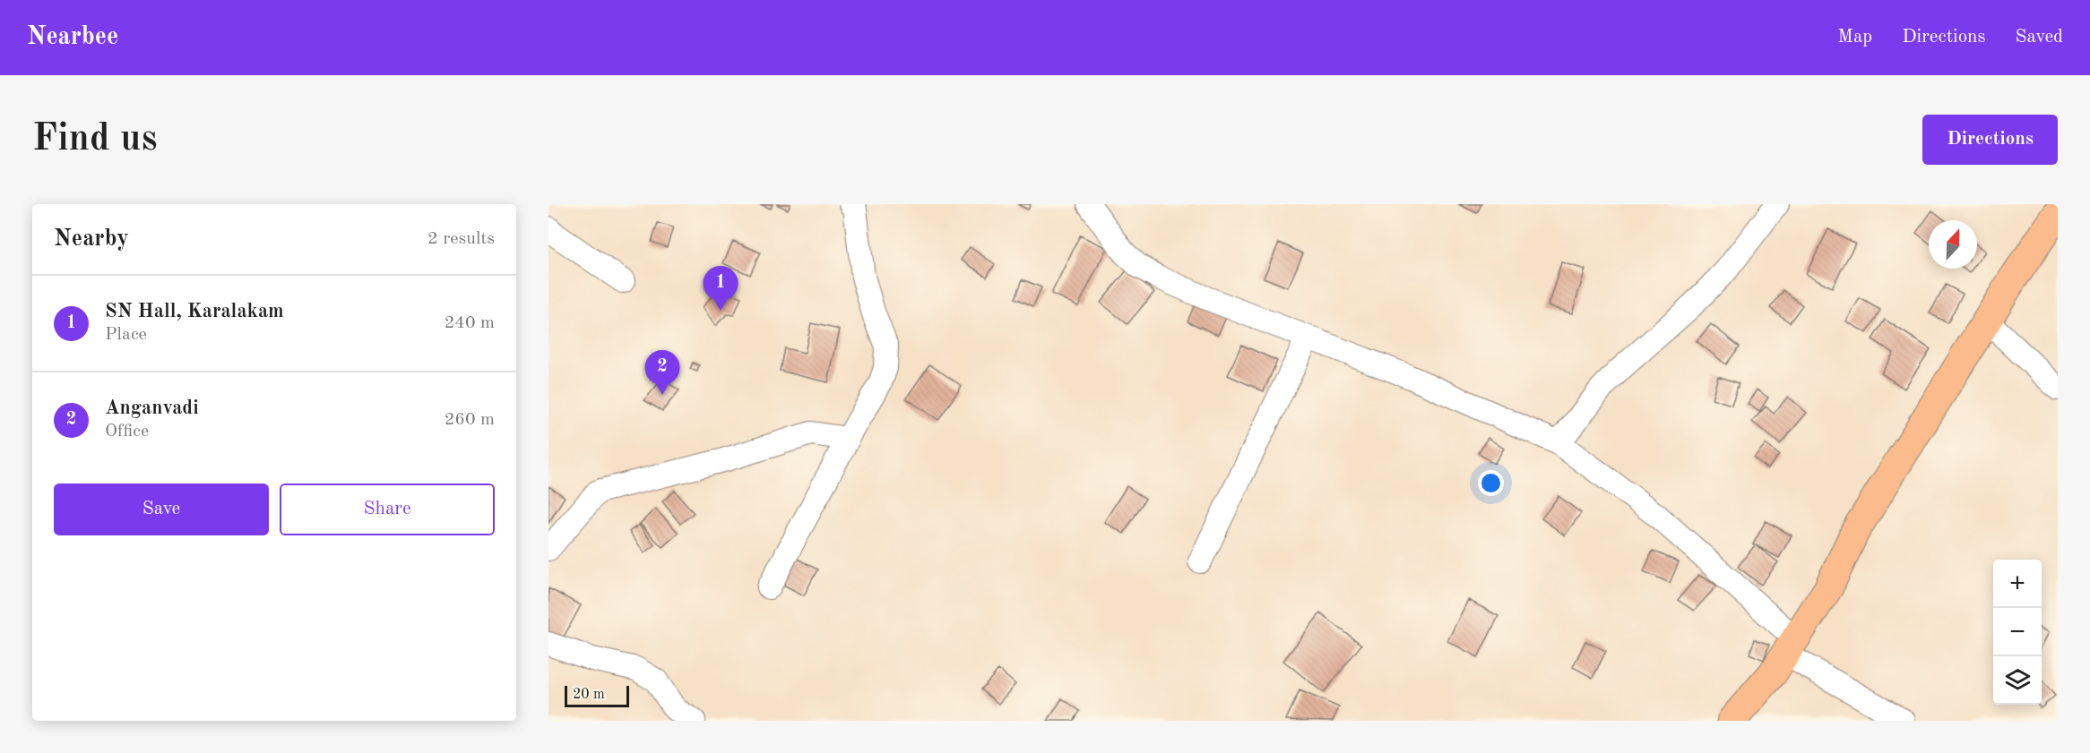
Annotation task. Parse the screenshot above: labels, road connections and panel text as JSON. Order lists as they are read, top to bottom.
{
  "scale_bar": "20 m",
  "north": "top",
  "page": {
    "header": "Nearbee",
    "nav": ["Map", "Directions", "Saved"],
    "buttons": [
      "Directions",
      ["Save", "Share"]
    ],
    "title": "Find us",
    "heading": ["Nearby", "2 results"],
    "pins": ["1", "2"],
    "list": [
      {
        "mark": "1",
        "name": "SN Hall, Karalakam",
        "note": "Place",
        "value": "240 m"
      },
      {
        "mark": "2",
        "name": "Anganvadi",
        "note": "Office",
        "value": "260 m"
      }
    ],
    "map_buttons": ["+", "−"],
    "scale": "20 m"
  }
}
